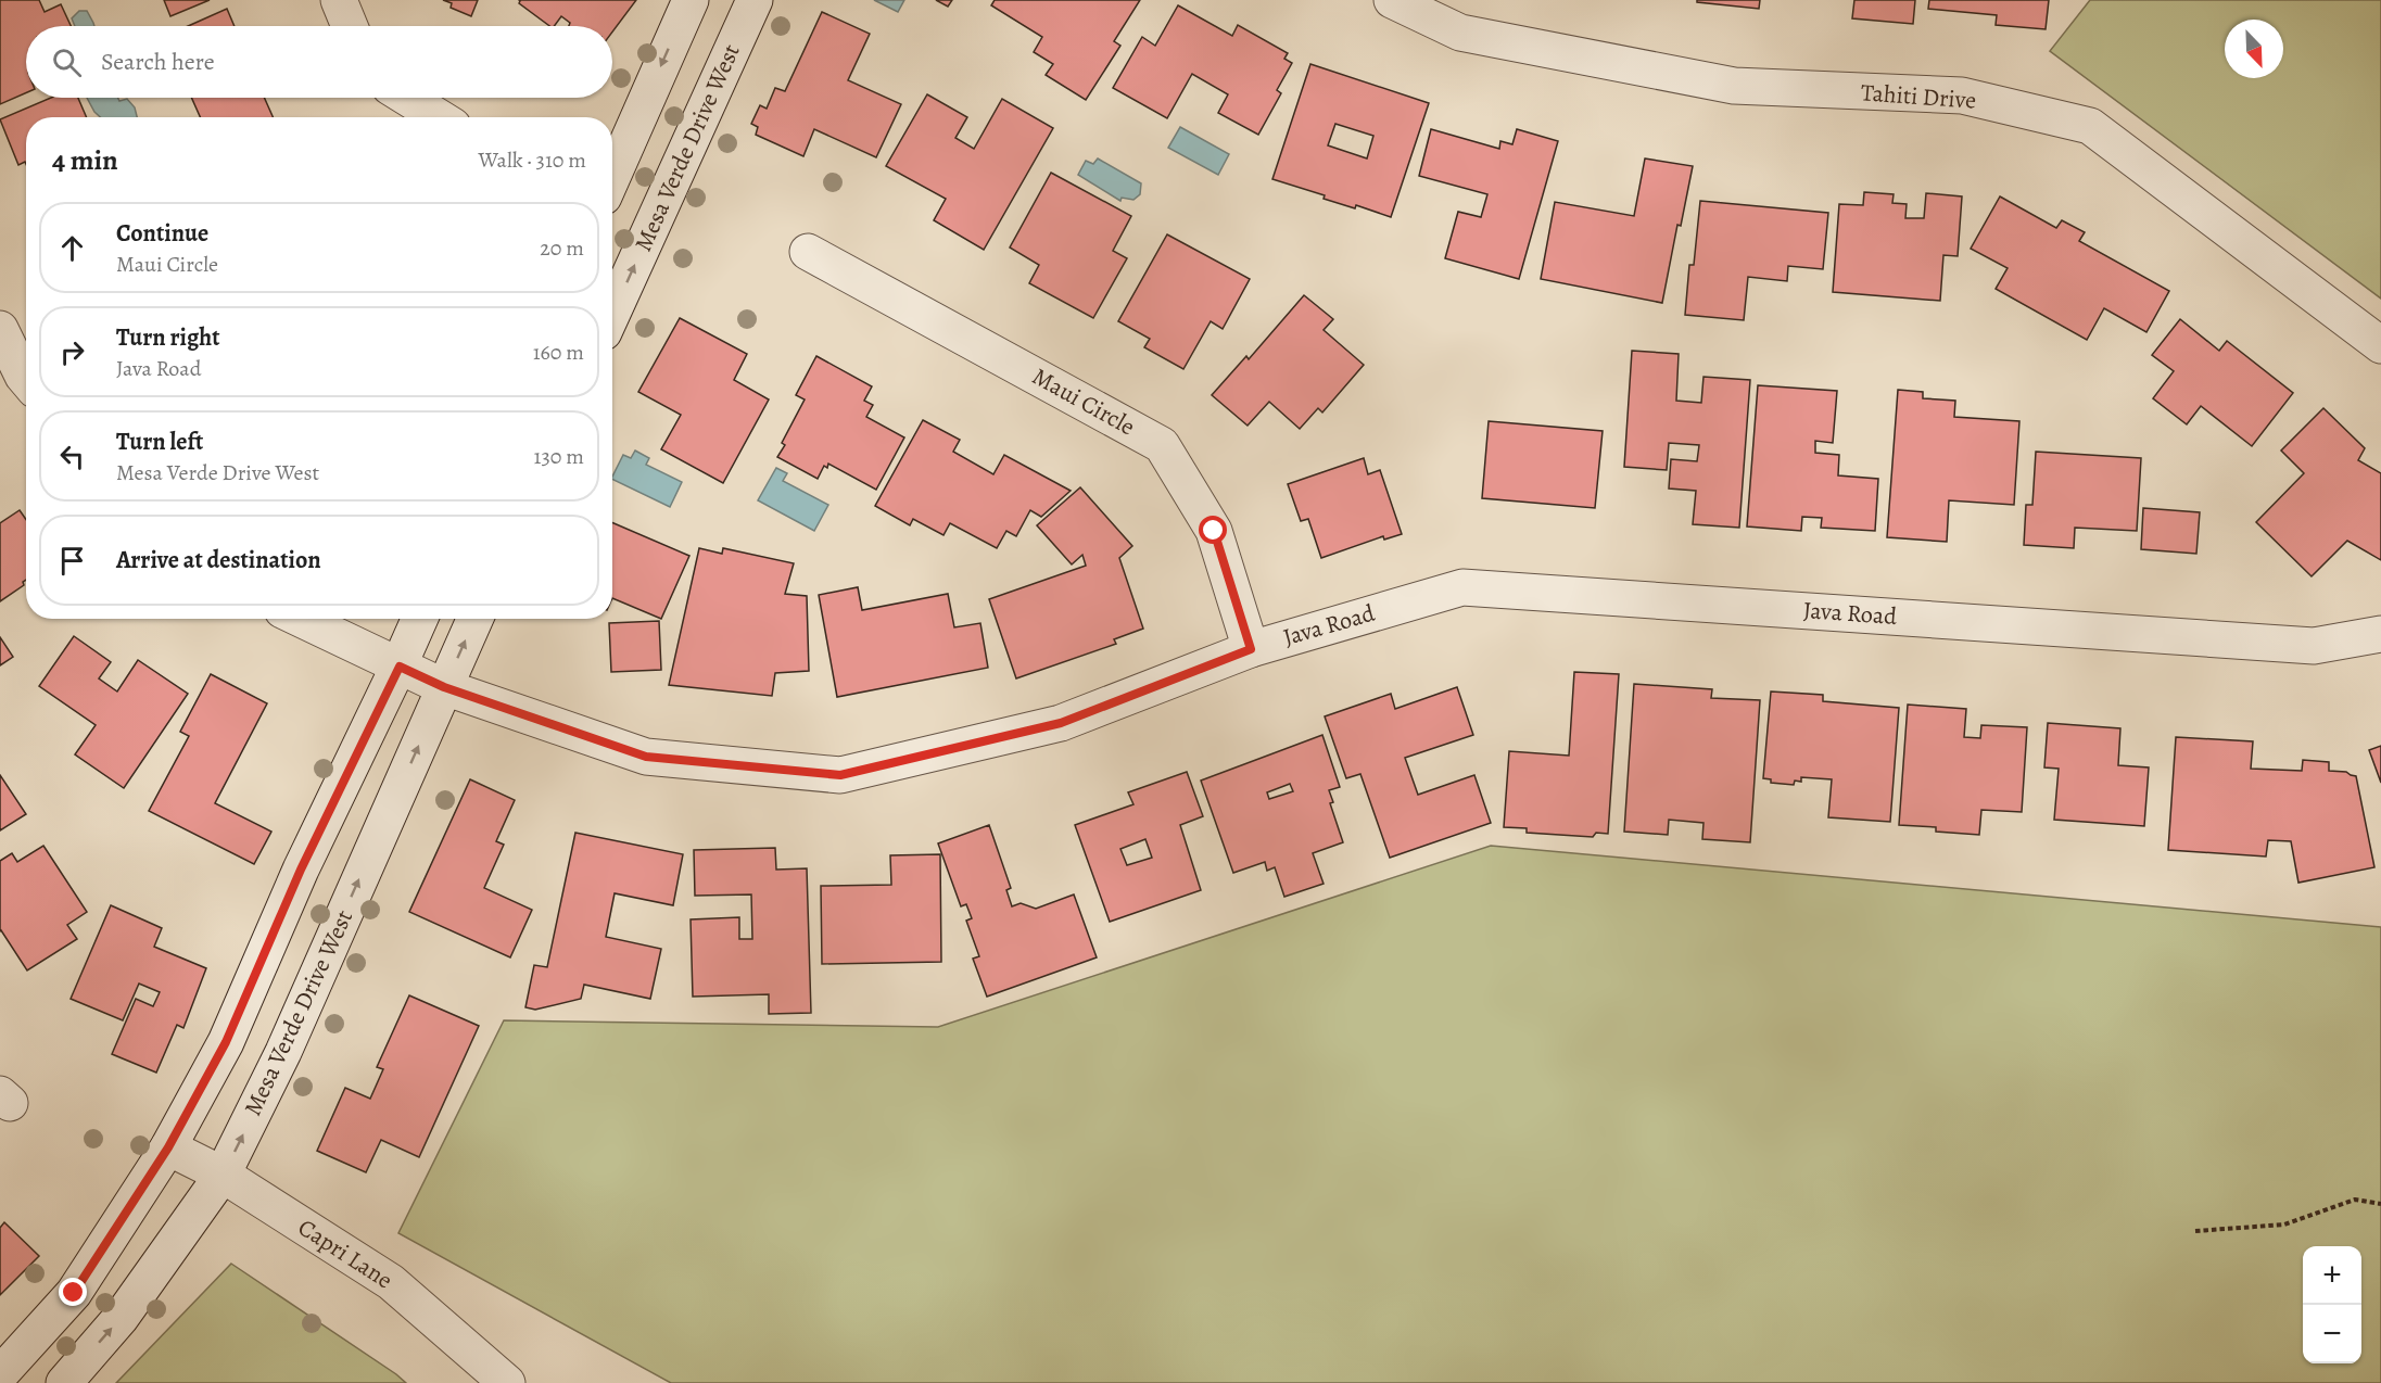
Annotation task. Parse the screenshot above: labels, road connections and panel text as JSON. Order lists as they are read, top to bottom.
{
  "streets": {
    "street": [
      "Tahiti Drive",
      "Mesa Verde Drive West",
      "Maui Circle",
      "Java Road",
      "Capri Lane"
    ]
  },
  "crossings": [
    ["Mesa Verde Drive West", "Java Road"],
    ["Mesa Verde Drive West", "Capri Lane"],
    ["Maui Circle", "Java Road"]
  ],
  "north": "bottom right",
  "page": {
    "search": "Search here",
    "heading": ["4 min", "Walk · 310 m"],
    "list": [
      ["Continue", "Maui Circle", "20 m"],
      ["Turn right", "Java Road", "160 m"],
      ["Turn left", "Mesa Verde Drive West", "130 m"],
      "Arrive at destination"
    ],
    "map_buttons": ["+", "−"]
  }
}
